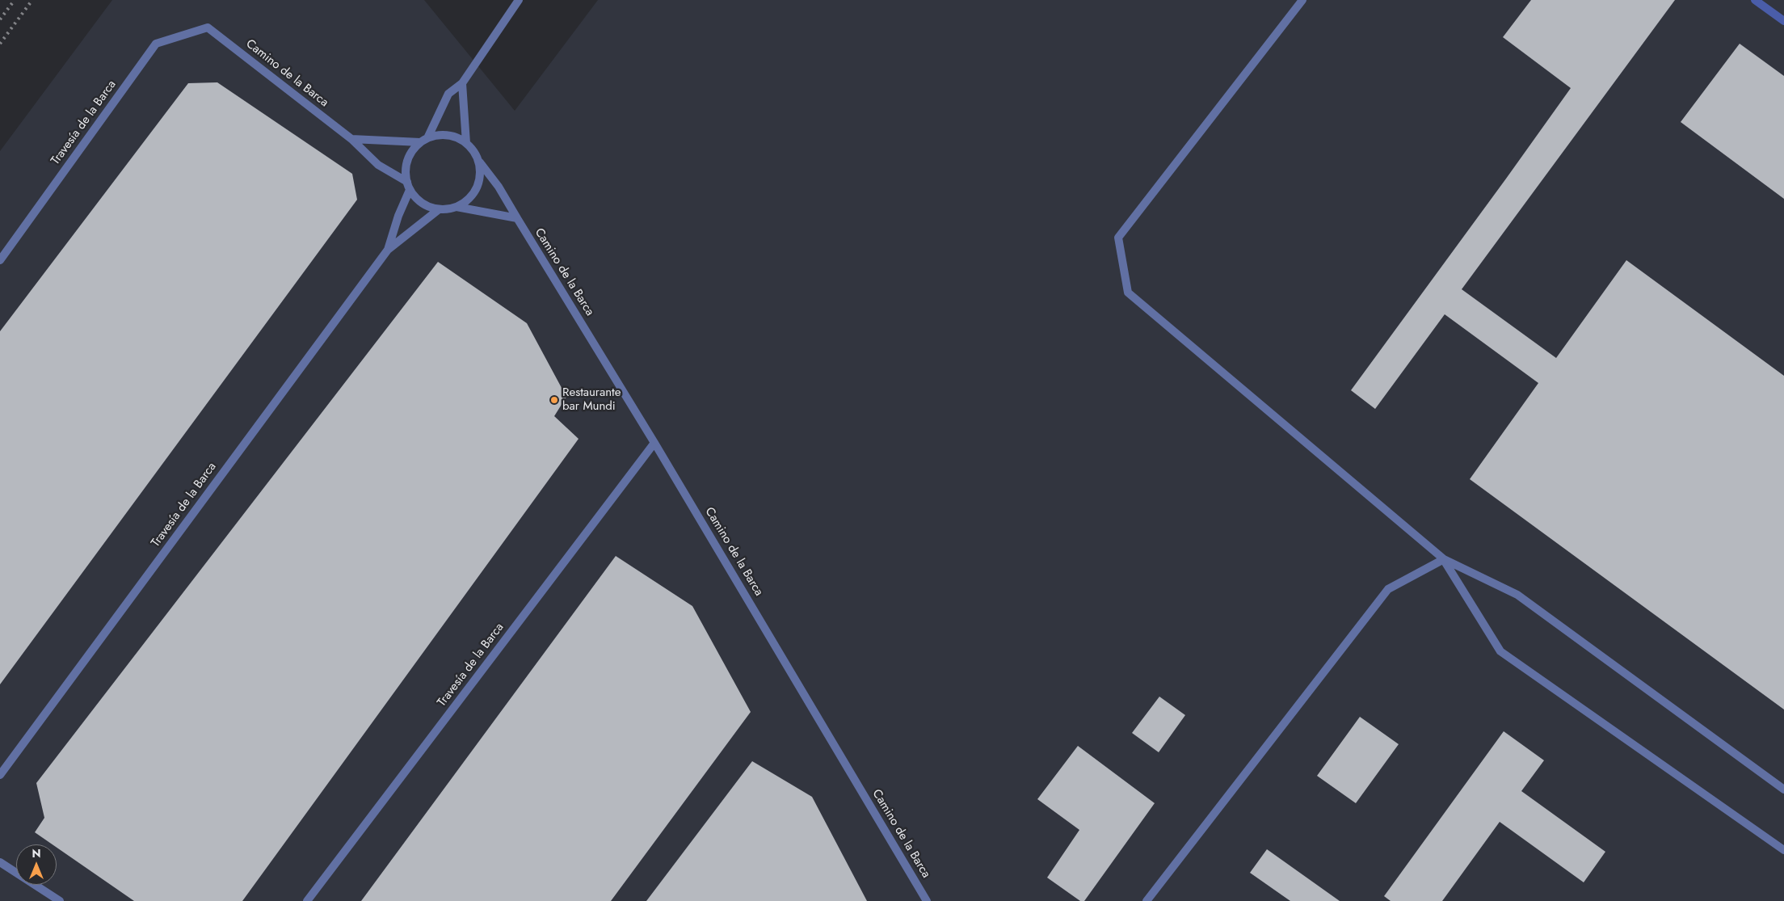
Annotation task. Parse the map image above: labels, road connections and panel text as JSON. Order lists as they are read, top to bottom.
{
  "streets": {
    "street": ["Camino de la Barca", "Travesía de la Barca"]
  },
  "crossings": [
    ["Camino de la Barca", "Travesía de la Barca"]
  ],
  "places": ["Restaurante bar Mundi"],
  "north": "top"
}
